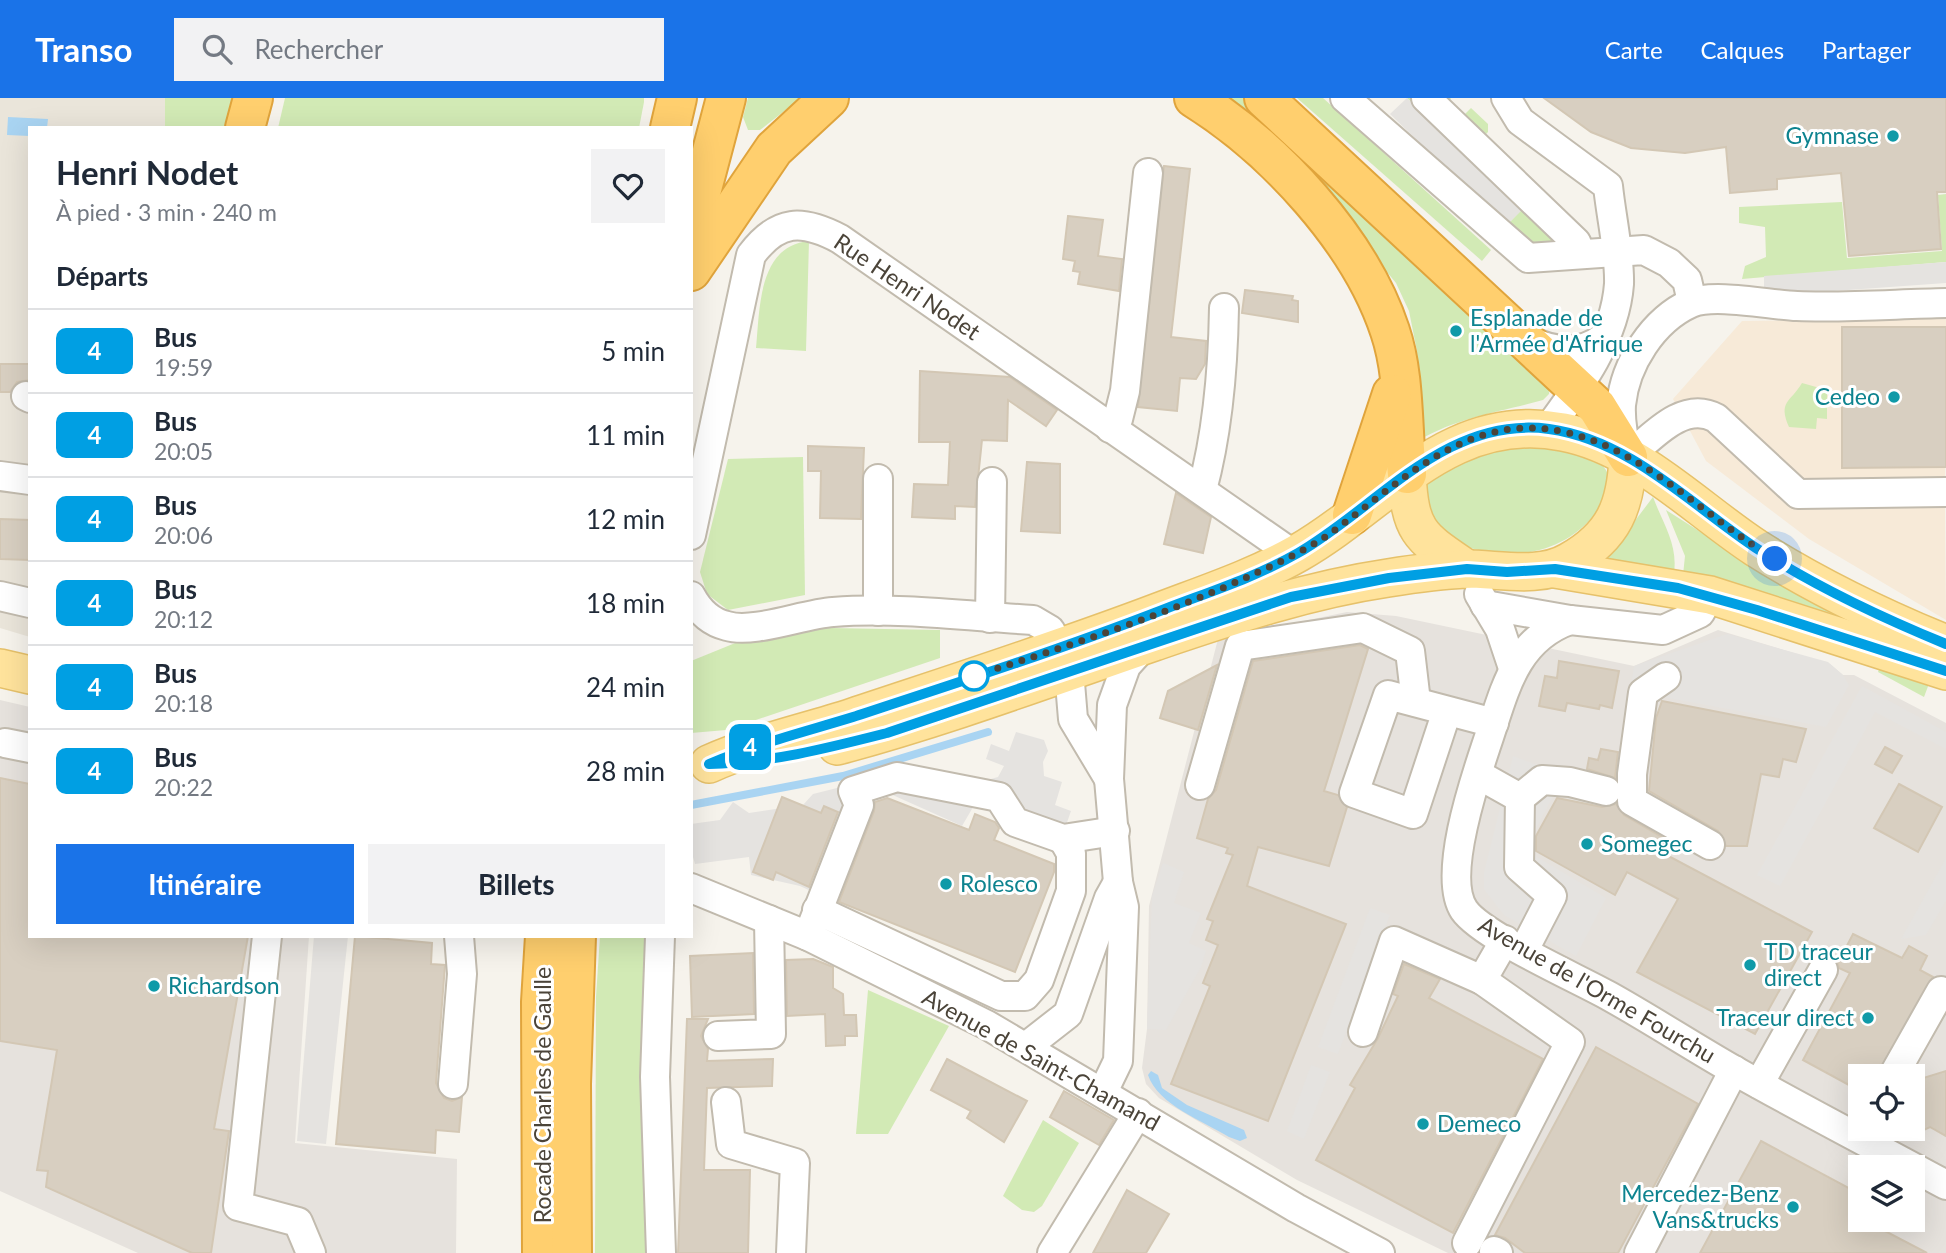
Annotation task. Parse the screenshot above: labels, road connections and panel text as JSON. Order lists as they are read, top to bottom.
{
  "streets": {
    "highway": ["Rocade Charles de Gaulle"],
    "street": ["Rue Henri Nodet", "Avenue de l'Orme Fourchu", "Avenue de Saint-Chamand"]
  },
  "places": [
    "Gymnase",
    "Esplanade de l'Armée d'Afrique",
    "Cedeo",
    "Somegec",
    "Rolesco",
    "TD traceur direct",
    "Richardson",
    "Traceur direct",
    "Demeco",
    "Mercedez-Benz Vans&trucks"
  ],
  "lines": ["bus line 4"],
  "page": {
    "header": "Transo",
    "search": "Rechercher",
    "nav": ["Carte", "Calques", "Partager"],
    "on_map": "4",
    "heading": [
      ["Henri Nodet", "À pied · 3 min · 240 m"],
      "Départs"
    ],
    "list": [
      {
        "mark": "4",
        "name": "Bus",
        "note": "19:59",
        "value": "5 min"
      },
      {
        "mark": "4",
        "name": "Bus",
        "note": "20:05",
        "value": "11 min"
      },
      {
        "mark": "4",
        "name": "Bus",
        "note": "20:06",
        "value": "12 min"
      },
      {
        "mark": "4",
        "name": "Bus",
        "note": "20:12",
        "value": "18 min"
      },
      {
        "mark": "4",
        "name": "Bus",
        "note": "20:18",
        "value": "24 min"
      },
      {
        "mark": "4",
        "name": "Bus",
        "note": "20:22",
        "value": "28 min"
      }
    ],
    "buttons": ["Itinéraire", "Billets"]
  }
}
